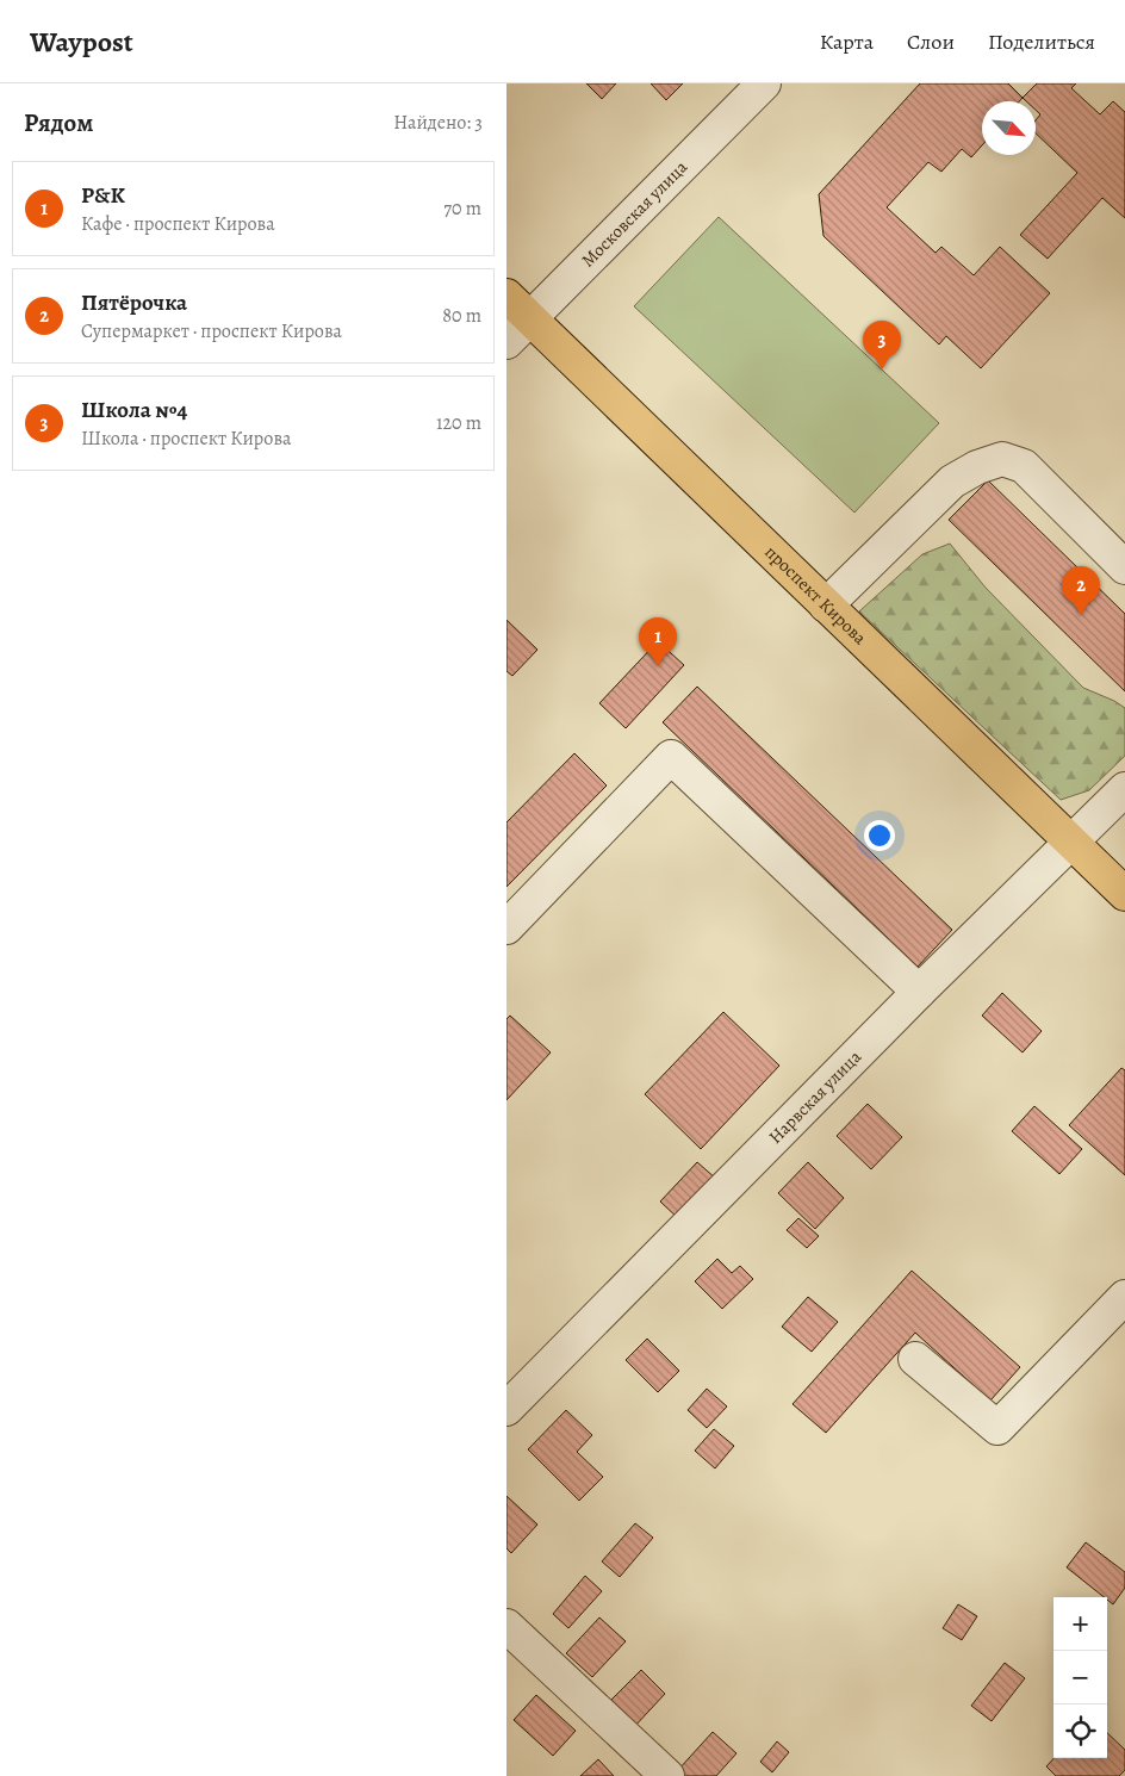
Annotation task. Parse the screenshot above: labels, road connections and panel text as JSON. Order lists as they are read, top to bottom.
{
  "streets": {
    "main road": ["проспект Кирова"],
    "street": ["Московская улица", "Нарвская улица"]
  },
  "crossings": [
    ["Московская улица", "проспект Кирова"],
    ["проспект Кирова", "Нарвская улица"]
  ],
  "north": "bottom right",
  "page": {
    "header": "Waypost",
    "nav": ["Карта", "Слои", "Поделиться"],
    "heading": ["Рядом", "Найдено: 3"],
    "list": [
      {
        "mark": "1",
        "name": "P&K",
        "note": "Кафе · проспект Кирова",
        "value": "70 m"
      },
      {
        "mark": "2",
        "name": "Пятёрочка",
        "note": "Супермаркет · проспект Кирова",
        "value": "80 m"
      },
      {
        "mark": "3",
        "name": "Школа №4",
        "note": "Школа · проспект Кирова",
        "value": "120 m"
      }
    ],
    "pins": ["3", "2", "1"],
    "map_buttons": ["+", "−"]
  }
}
